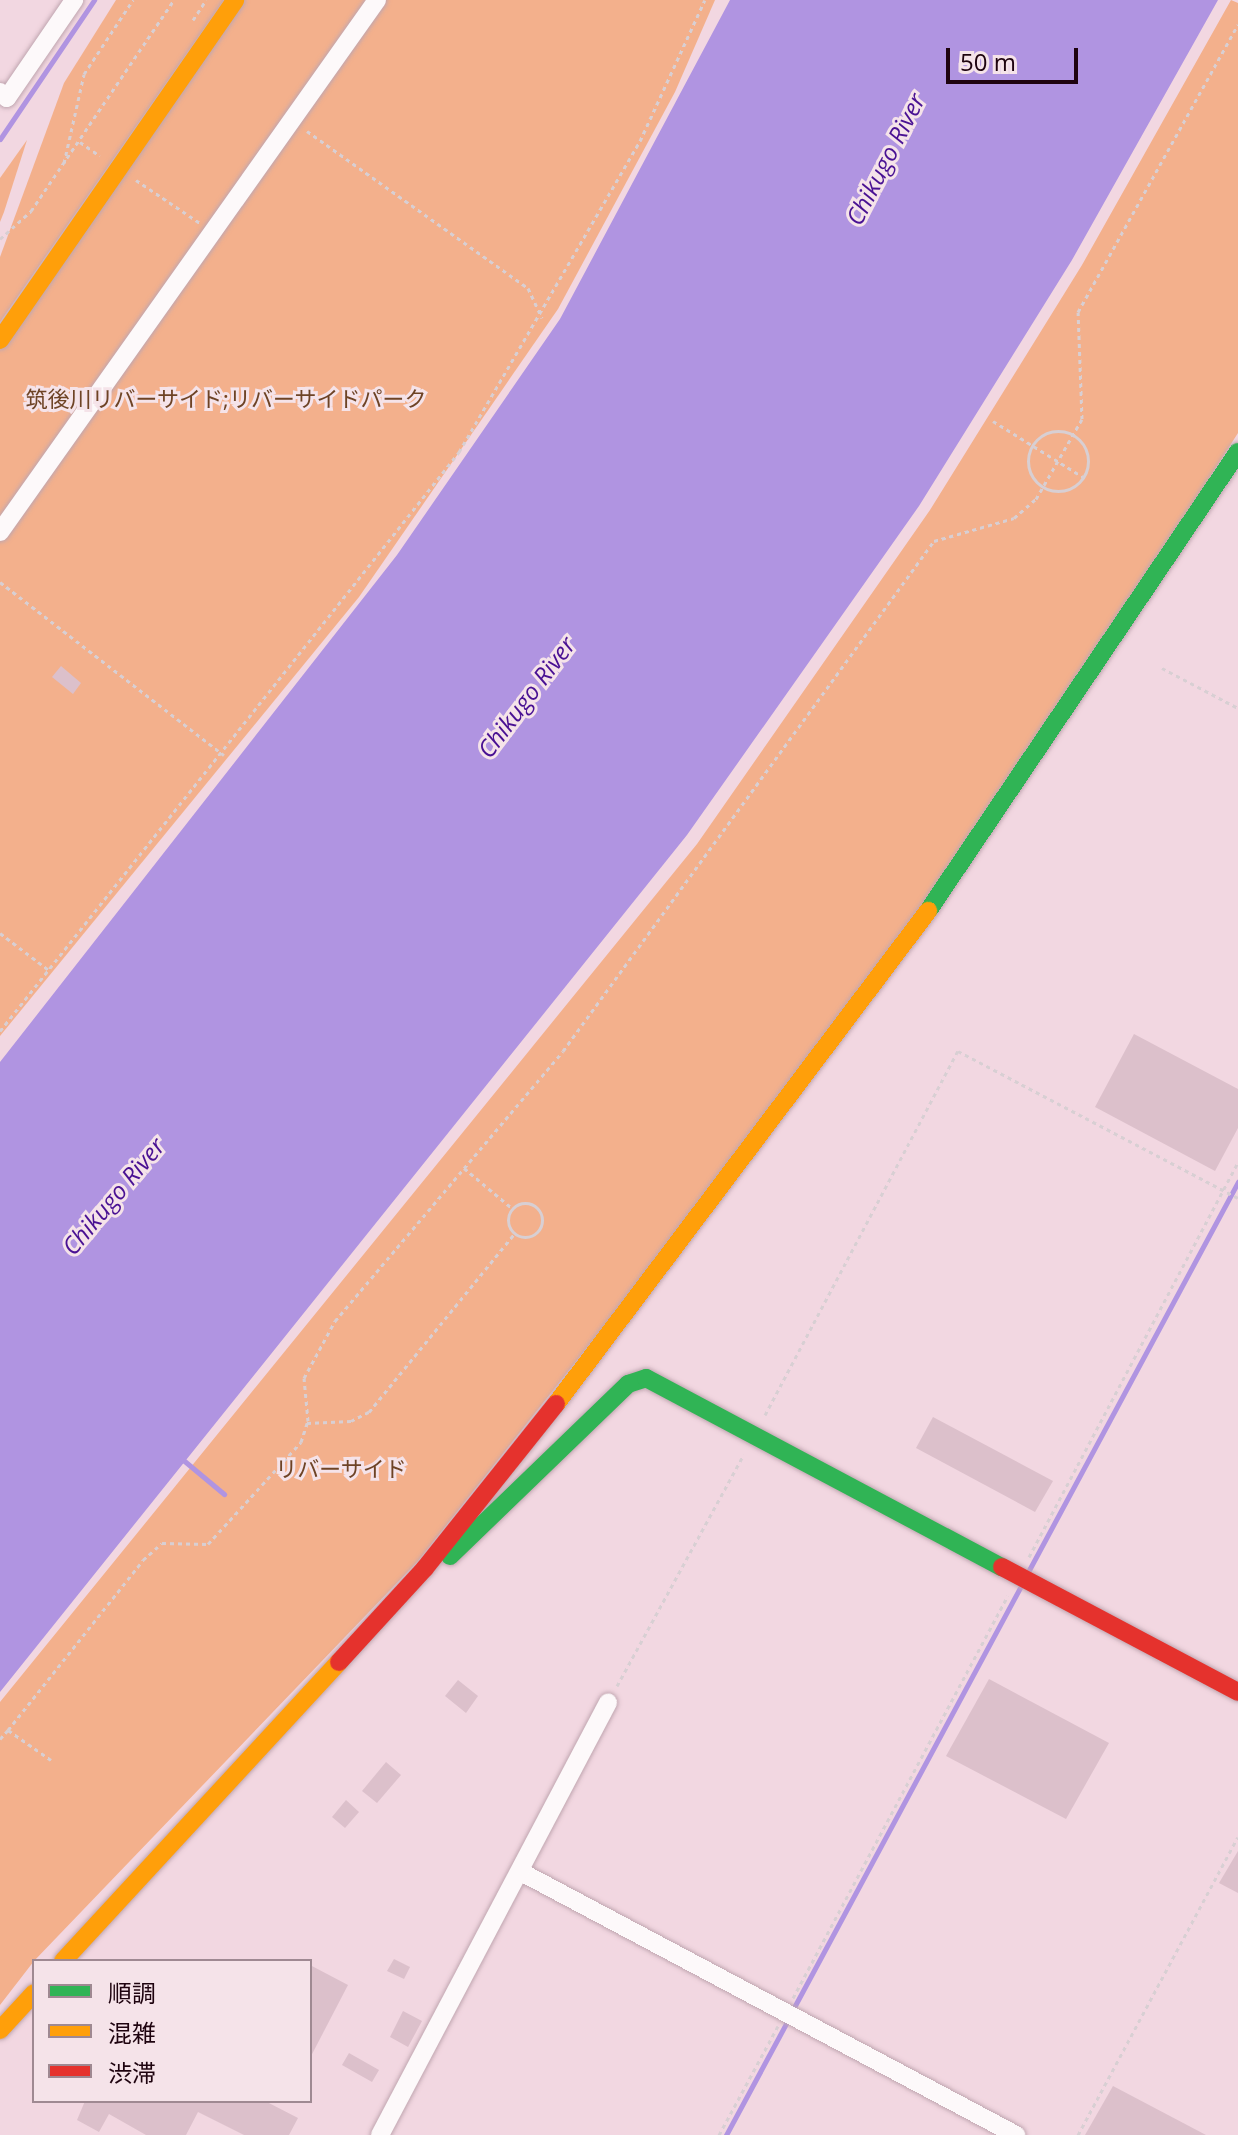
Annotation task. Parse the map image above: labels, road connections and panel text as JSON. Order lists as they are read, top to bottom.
{
  "water": ["Chikugo River"],
  "parks": ["筑後川リバーサイド;リバーサイドパーク", "リバーサイド"],
  "legend": ["順調", "混雑", "渋滞"],
  "scale_bar": "50 m"
}
